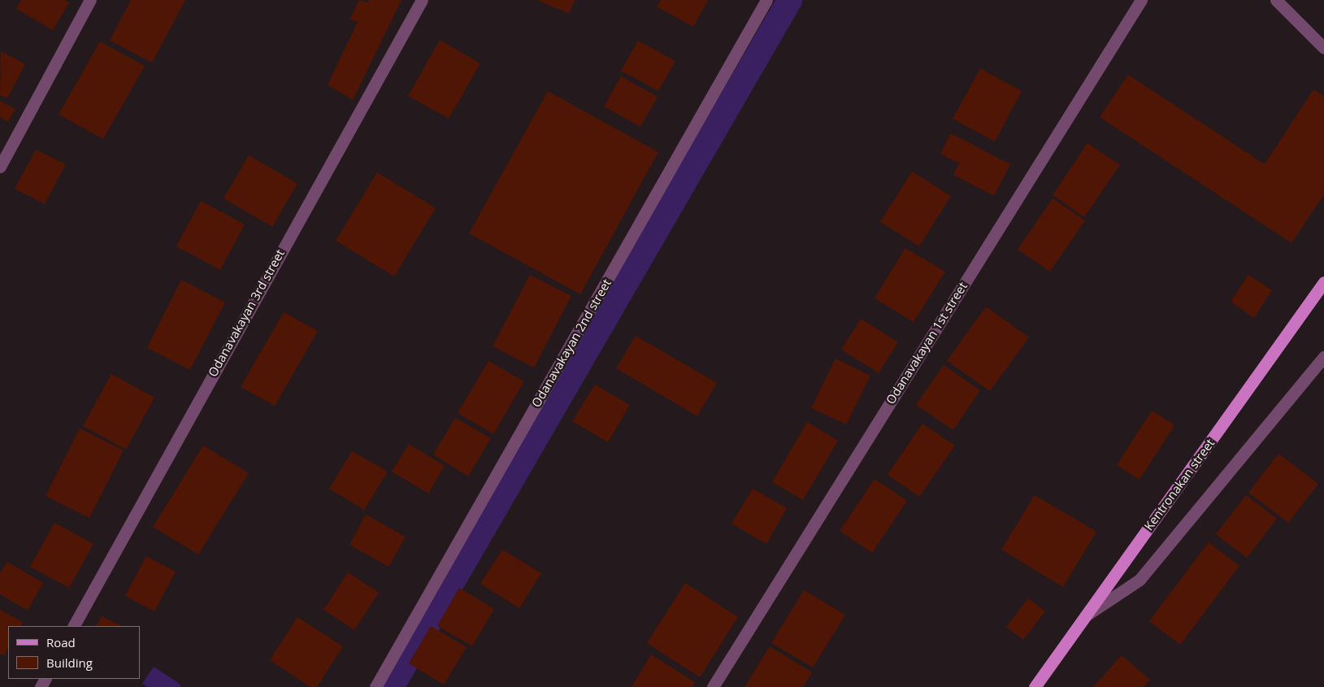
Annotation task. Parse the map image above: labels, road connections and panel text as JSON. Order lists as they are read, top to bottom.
{
  "streets": {
    "main road": ["Kentronakan street"],
    "street": ["Odanavakayan 3rd street", "Odanavakayan 2nd street", "Odanavakayan 1st street"]
  },
  "legend": ["Road", "Building"]
}
